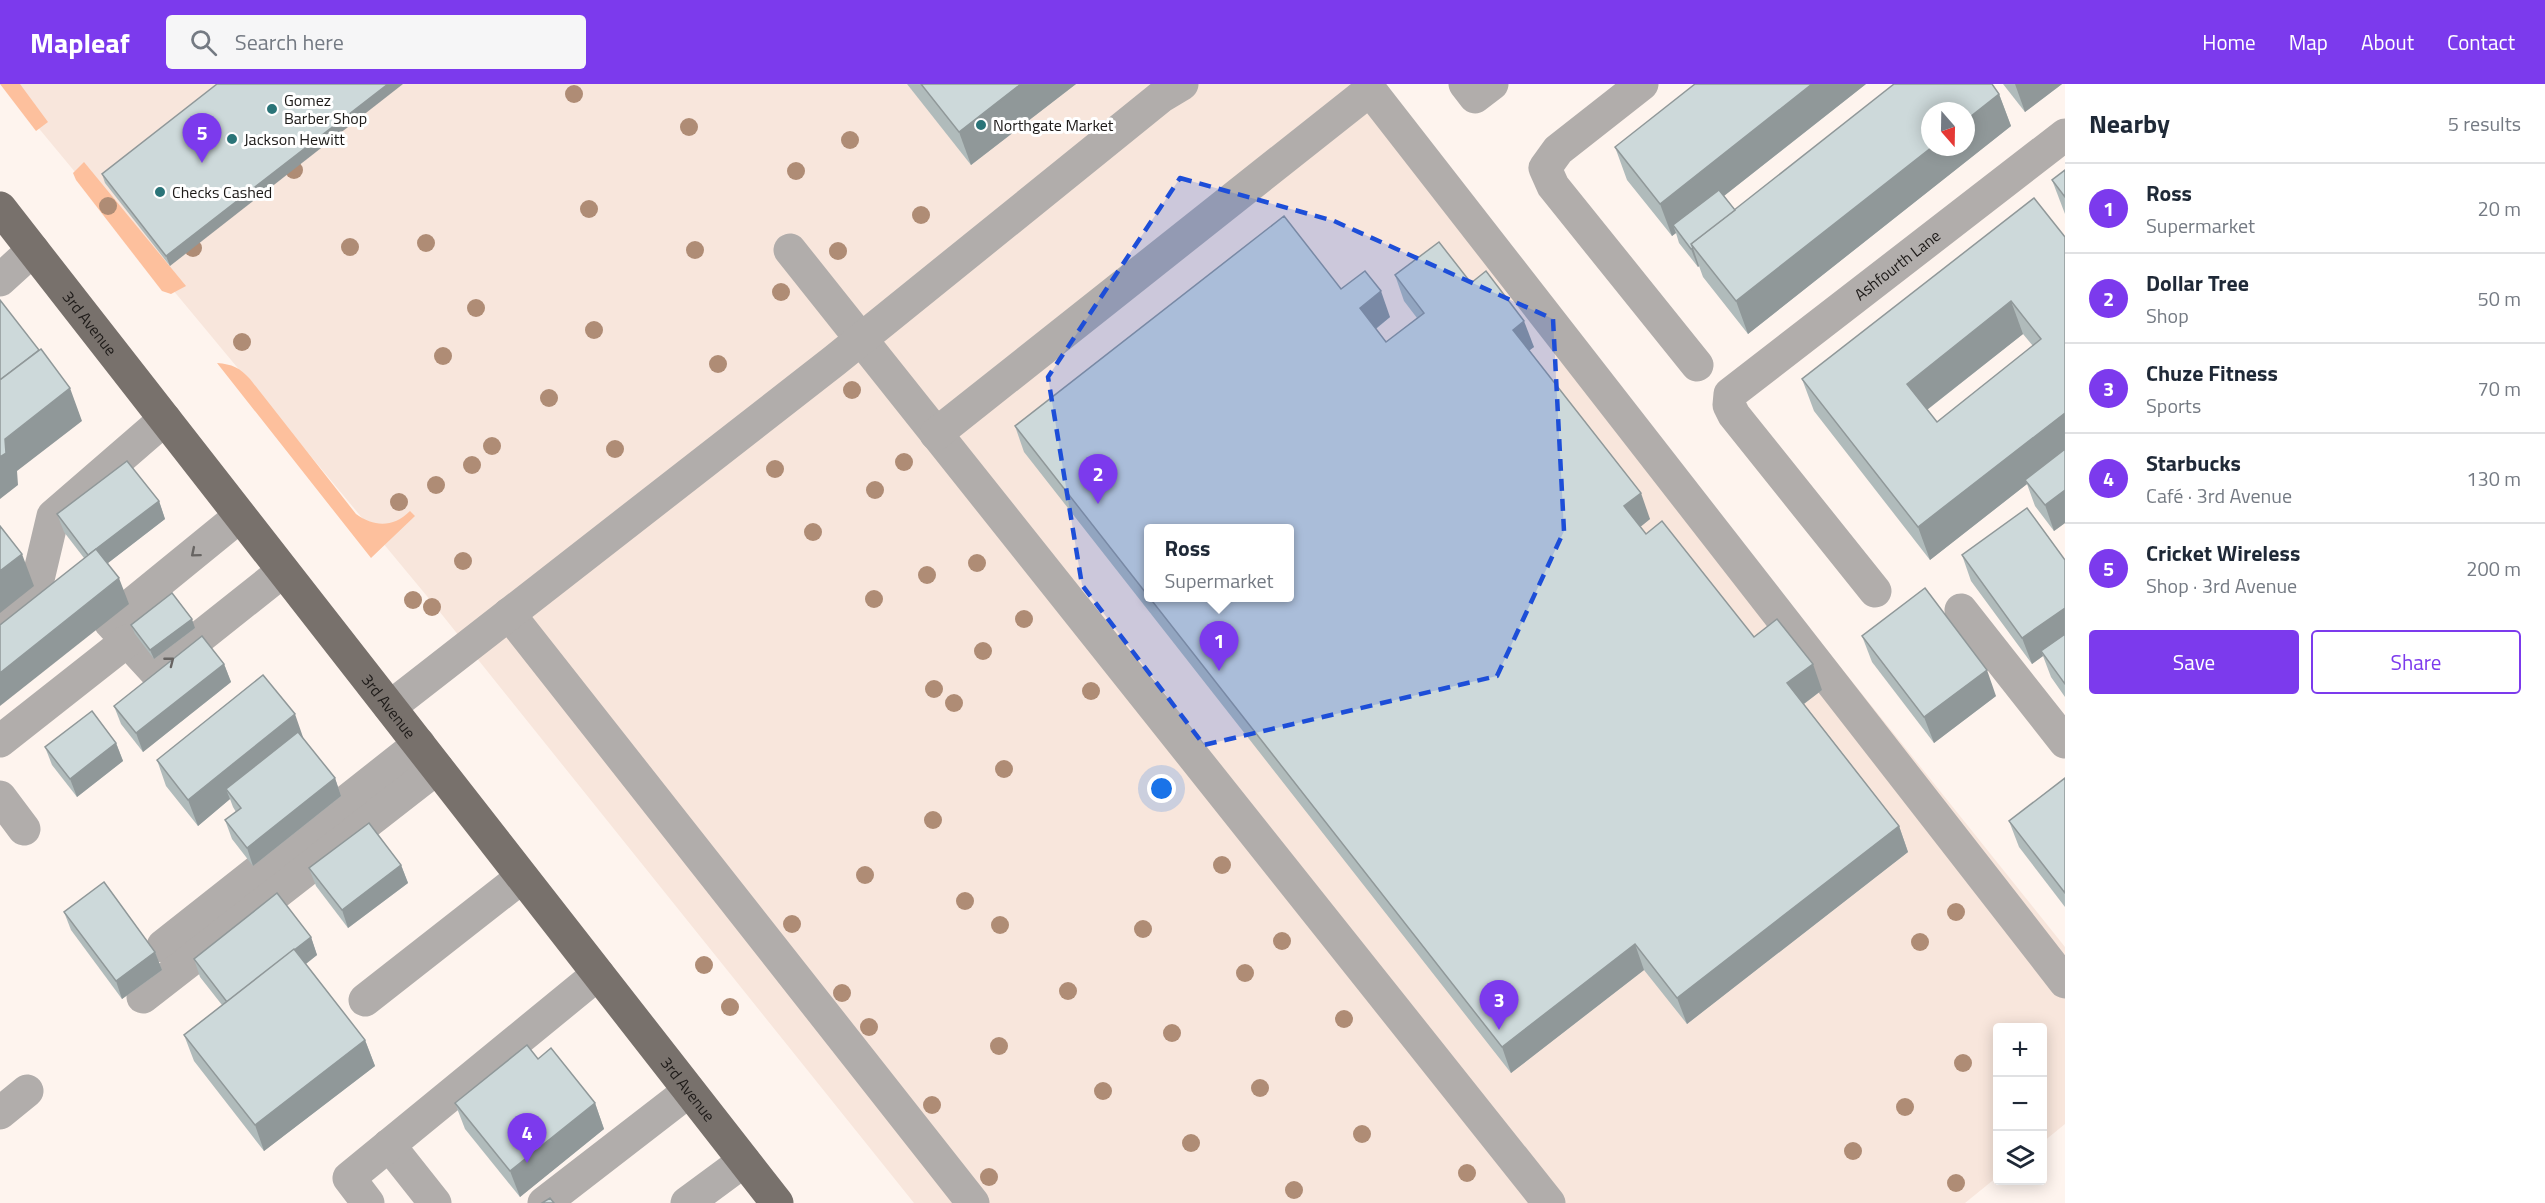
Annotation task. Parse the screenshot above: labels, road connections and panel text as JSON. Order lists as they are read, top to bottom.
{
  "streets": {
    "main road": ["3rd Avenue"],
    "street": ["Ashfourth Lane"]
  },
  "places": [
    "Gomez Barber Shop",
    "Northgate Market",
    "Jackson Hewitt",
    "Checks Cashed"
  ],
  "north": "bottom",
  "page": {
    "header": "Mapleaf",
    "search": "Search here",
    "nav": [
      "Home",
      "Map",
      "About",
      "Contact"
    ],
    "heading": ["Nearby", "5 results"],
    "pins": [
      "5",
      "2",
      "1",
      "3",
      "4"
    ],
    "list": [
      {
        "mark": "1",
        "name": "Ross",
        "note": "Supermarket",
        "value": "20 m"
      },
      {
        "mark": "2",
        "name": "Dollar Tree",
        "note": "Shop",
        "value": "50 m"
      },
      {
        "mark": "3",
        "name": "Chuze Fitness",
        "note": "Sports",
        "value": "70 m"
      },
      {
        "mark": "4",
        "name": "Starbucks",
        "note": "Café · 3rd Avenue",
        "value": "130 m"
      },
      {
        "mark": "5",
        "name": "Cricket Wireless",
        "note": "Shop · 3rd Avenue",
        "value": "200 m"
      }
    ],
    "popup": ["Ross", "Supermarket"],
    "buttons": ["Save", "Share"],
    "map_buttons": ["+", "−"]
  }
}
